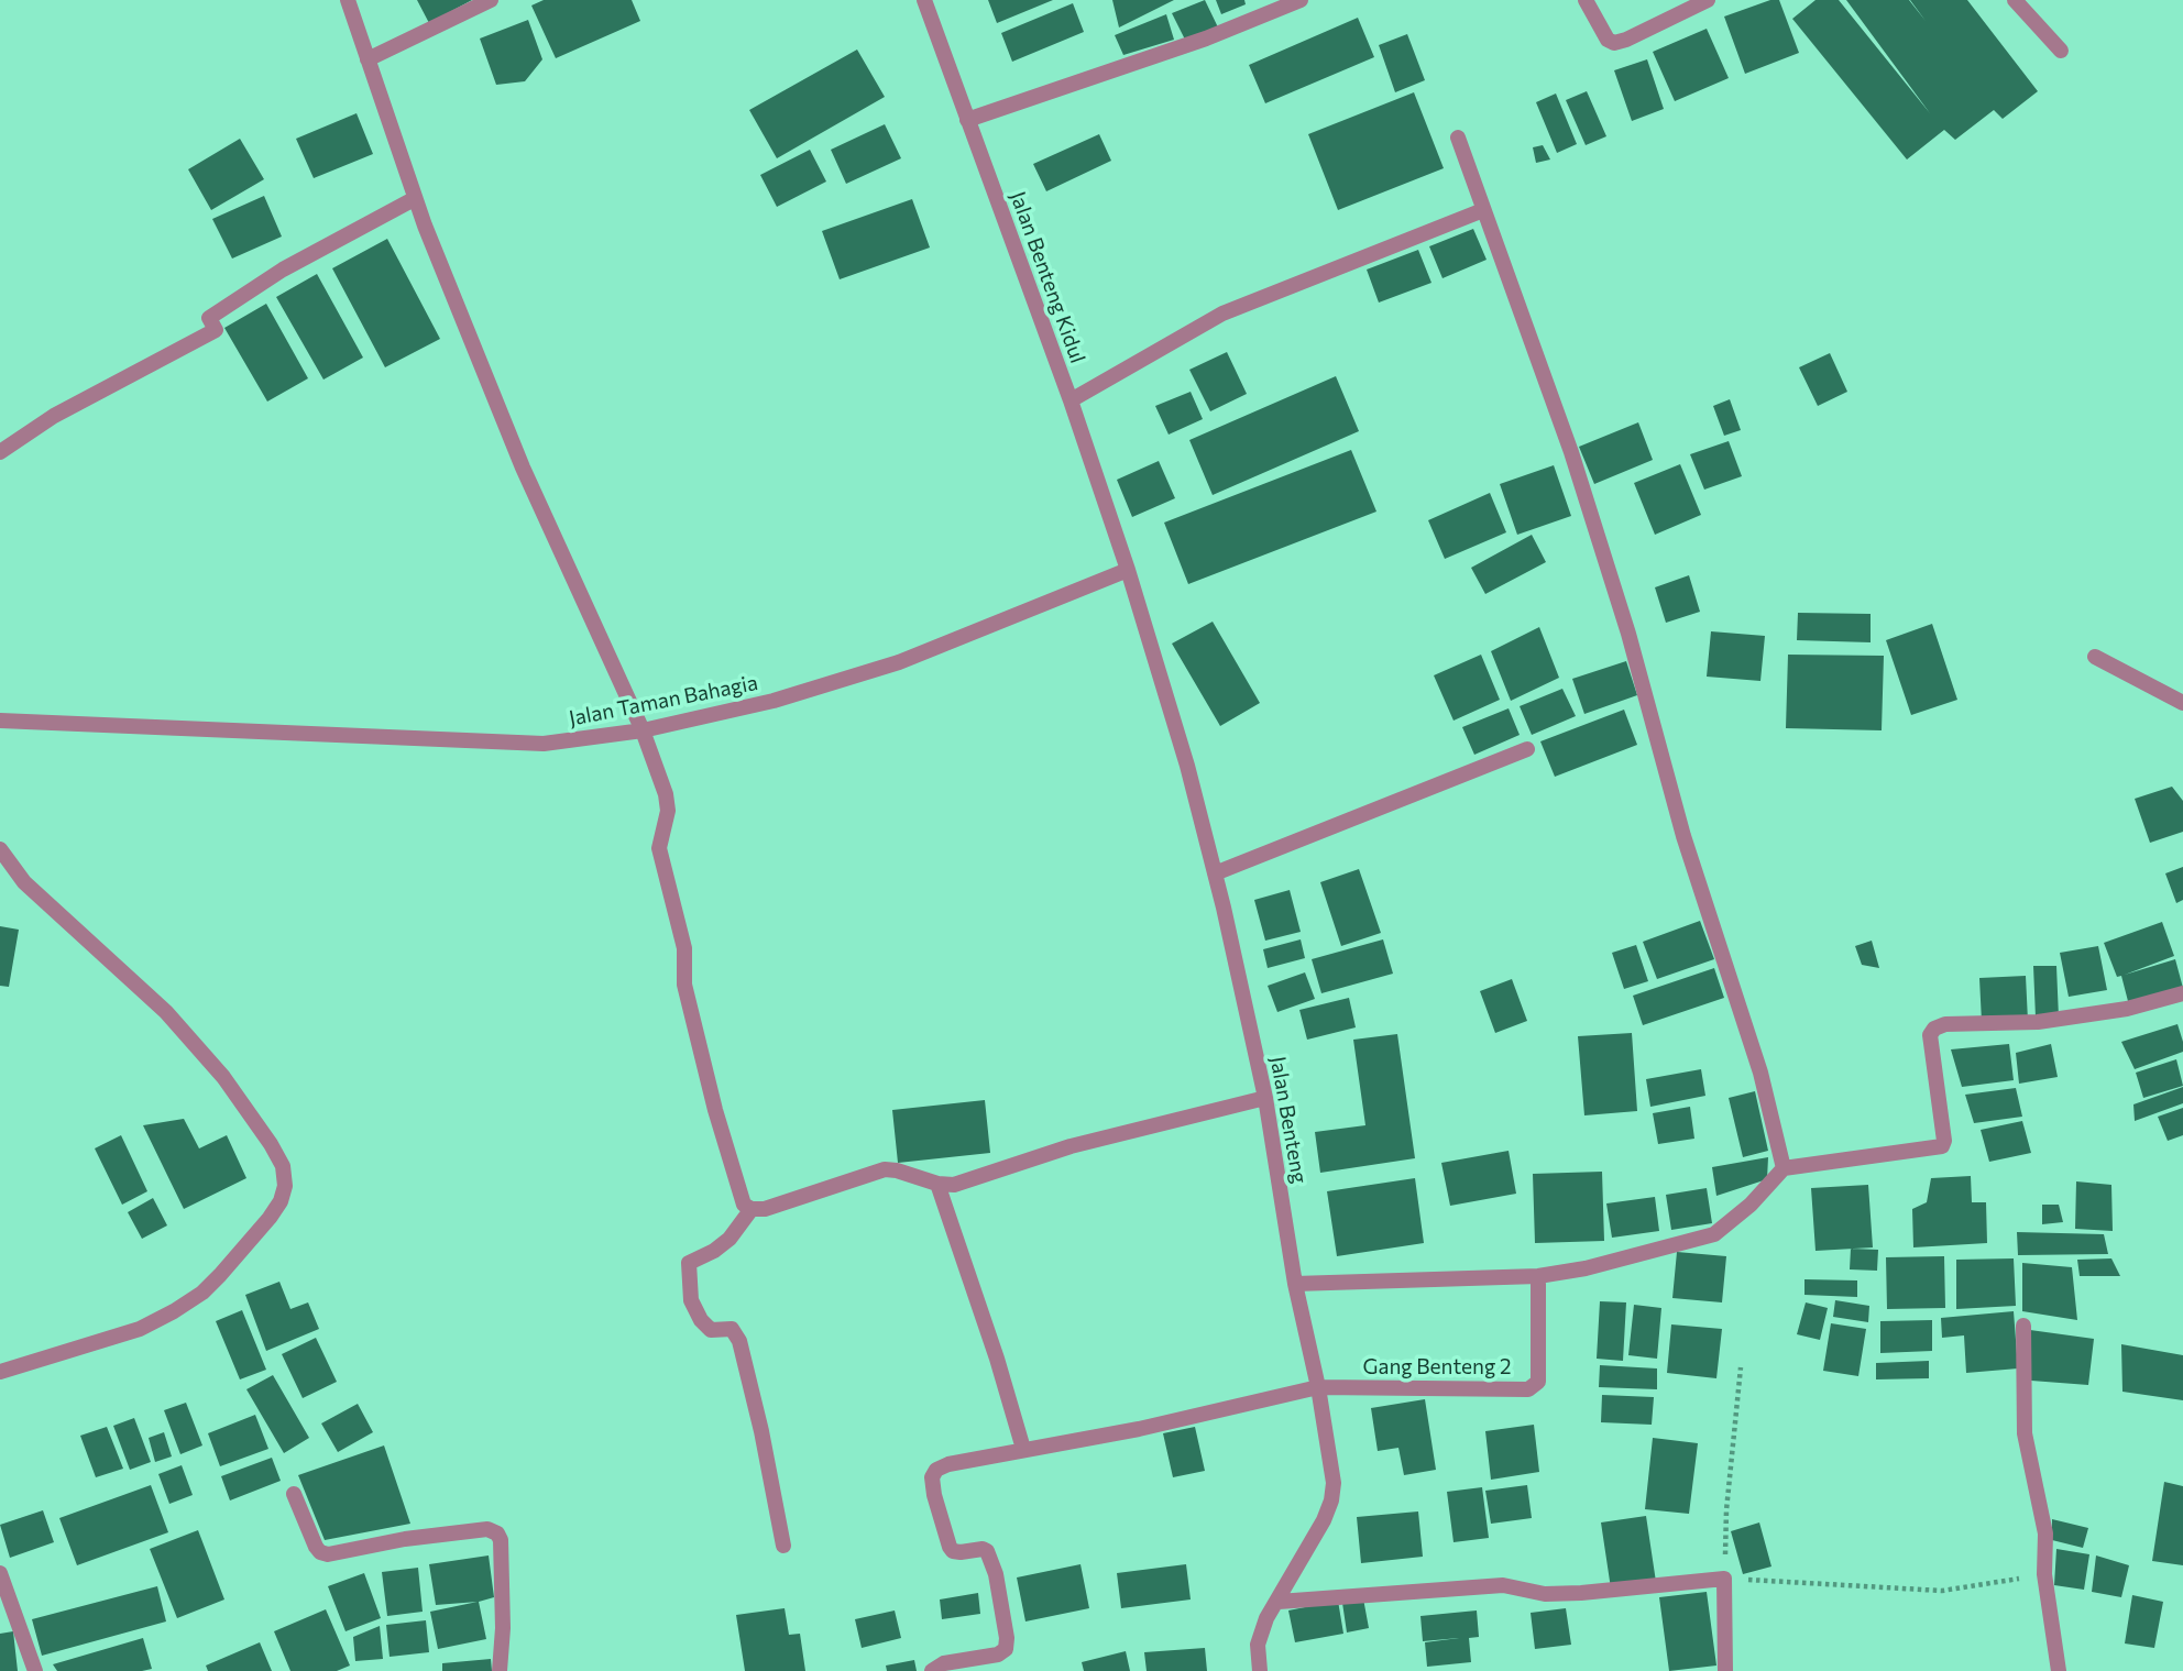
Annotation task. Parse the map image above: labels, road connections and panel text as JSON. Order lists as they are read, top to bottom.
{
  "streets": {
    "street": [
      "Jalan Benteng Kidul",
      "Jalan Taman Bahagia",
      "Jalan Benteng",
      "Gang Benteng 2"
    ]
  },
  "crossings": [
    ["Jalan Benteng Kidul", "Jalan Taman Bahagia"],
    ["Jalan Benteng Kidul", "Jalan Benteng"],
    ["Jalan Taman Bahagia", "Jalan Benteng"],
    ["Jalan Benteng", "Gang Benteng 2"]
  ]
}
